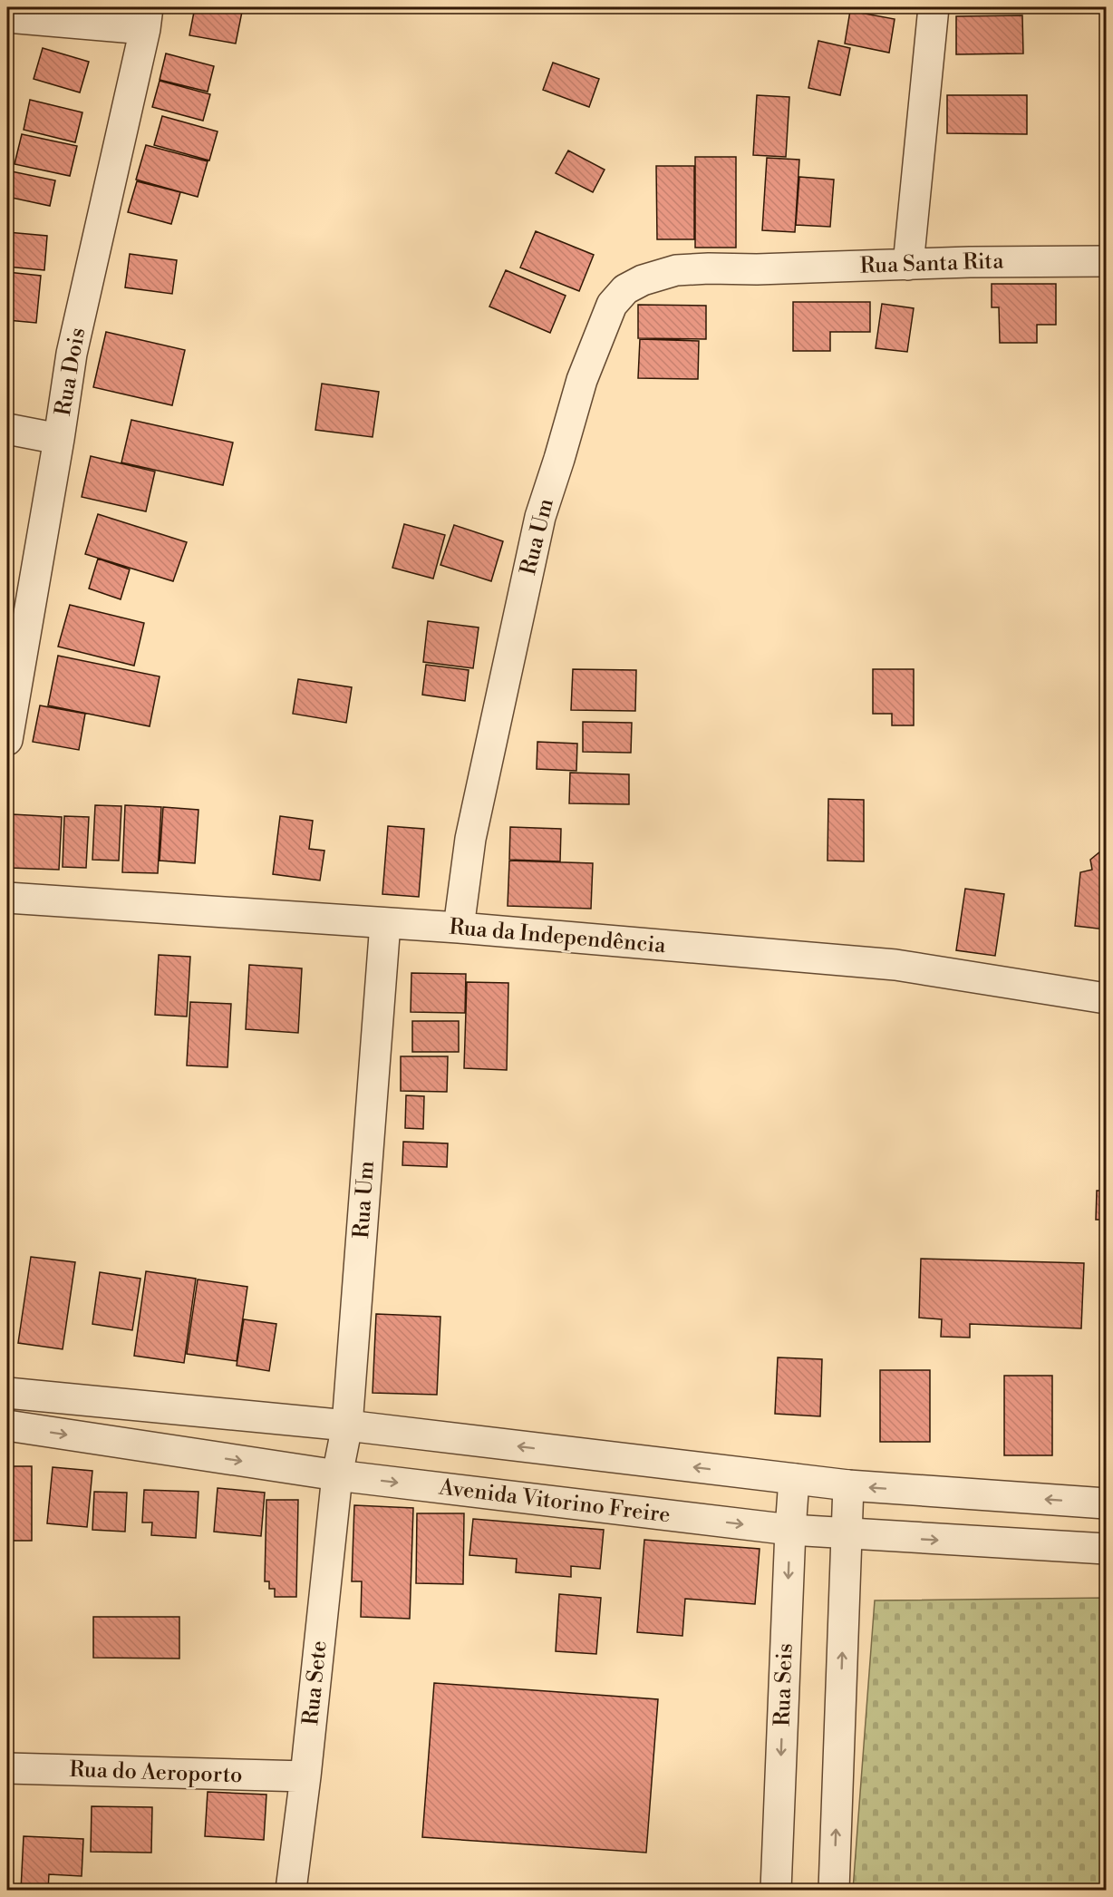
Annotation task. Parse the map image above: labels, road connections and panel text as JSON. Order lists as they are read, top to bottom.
{
  "streets": {
    "street": [
      "Rua Santa Rita",
      "Rua Dois",
      "Rua Um",
      "Rua da Independência",
      "Avenida Vitorino Freire",
      "Rua Sete",
      "Rua Seis",
      "Rua do Aeroporto"
    ]
  },
  "crossings": [
    ["Rua Santa Rita", "Rua Um"],
    ["Rua Um", "Rua da Independência"],
    ["Rua Um", "Avenida Vitorino Freire"],
    ["Rua Um", "Rua Sete"],
    ["Avenida Vitorino Freire", "Rua Sete"],
    ["Avenida Vitorino Freire", "Rua Seis"],
    ["Rua Sete", "Rua do Aeroporto"]
  ]
}
